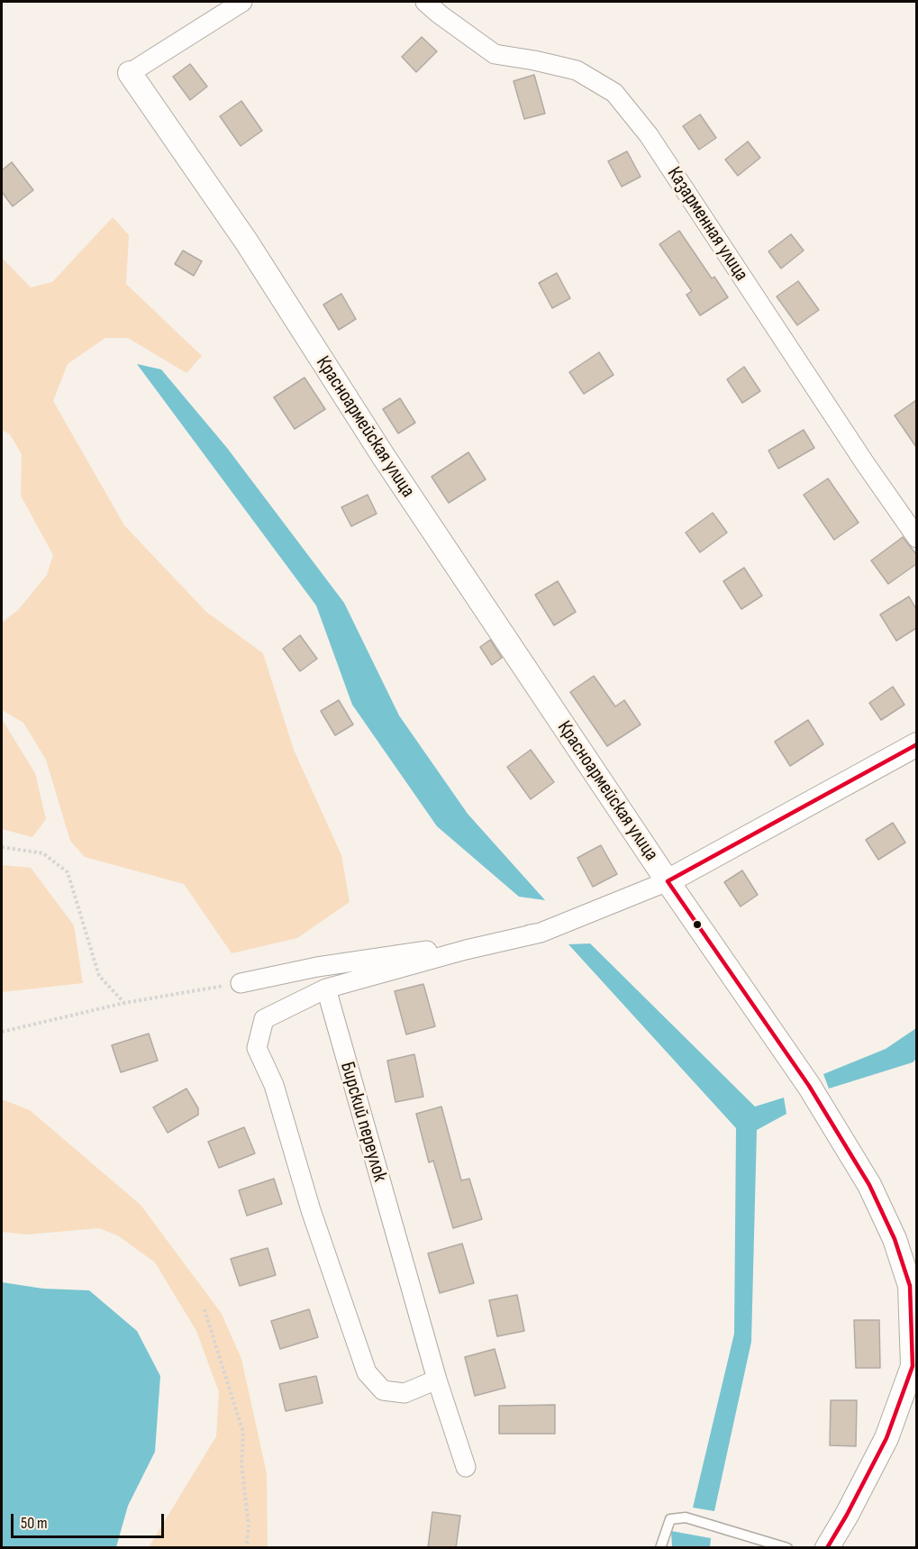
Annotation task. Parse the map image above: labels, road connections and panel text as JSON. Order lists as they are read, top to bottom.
{
  "streets": {
    "street": ["Казарменная улица", "Красноармейская улица", "Бирский переулок"]
  },
  "scale_bar": "50 m"
}
